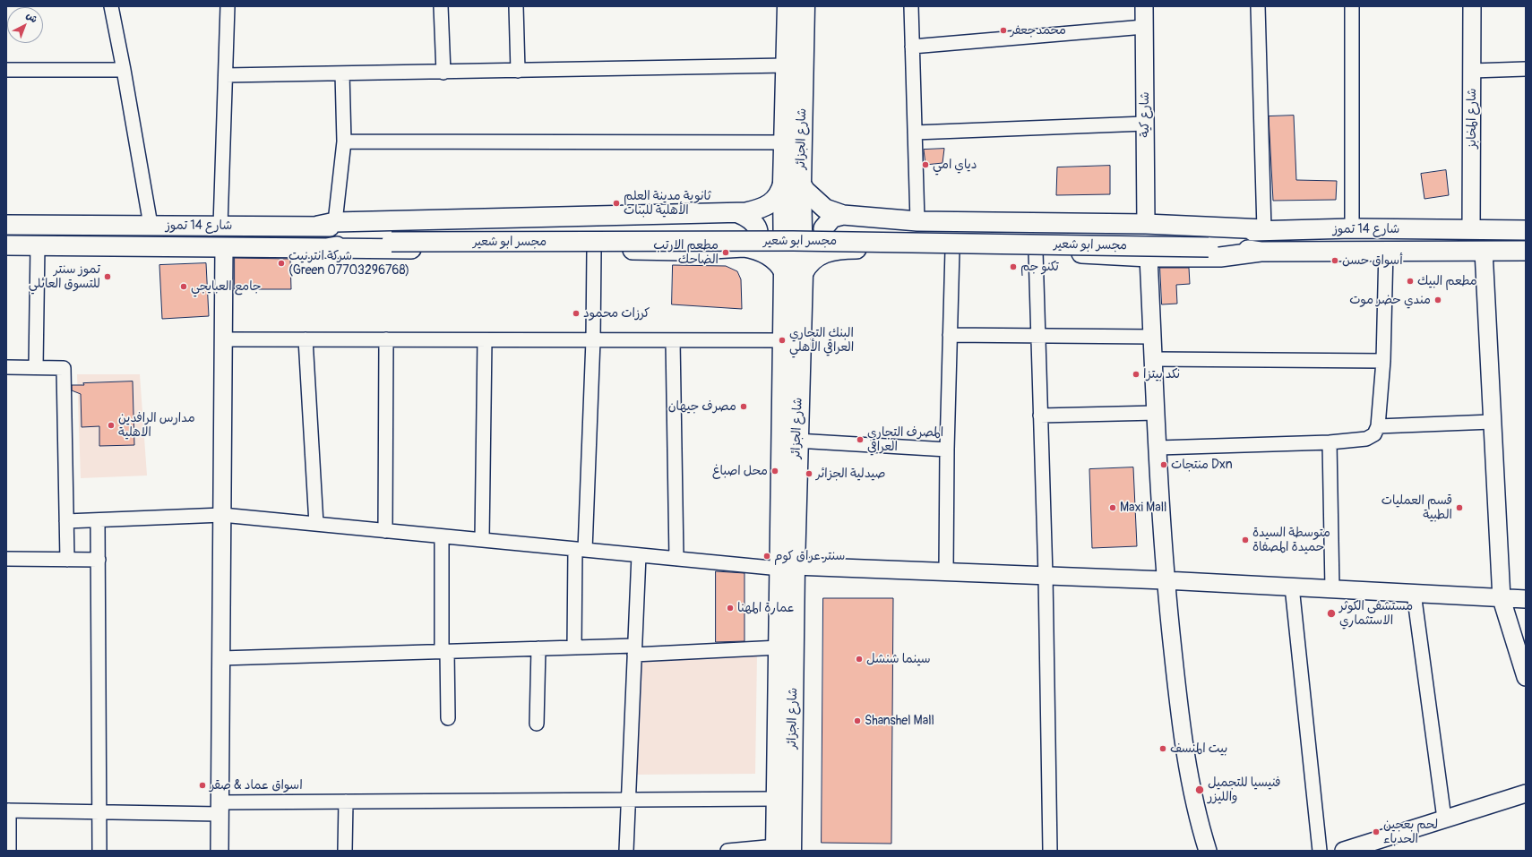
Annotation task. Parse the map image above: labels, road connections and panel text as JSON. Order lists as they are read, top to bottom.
{
  "streets": {
    "main road": ["شارع الجزائر", "شارع 14 تموز", "مجسر ابو شعير"],
    "street": ["شارع كية", "شارع المخابز"]
  },
  "crossings": [
    ["شارع المخابز", "شارع 14 تموز"],
    ["شارع 14 تموز", "مجسر ابو شعير"]
  ],
  "places": [
    "محمدجعفر",
    "دياي امي",
    "ثانوية مدينة العلم الأهلية للبنات",
    "مطعم الارتب الضاحك",
    "أسواق حسن",
    "شركة انترنيت (Green 07703296768)",
    "تكنو جم",
    "تموز سنتر للتسوق العائلي",
    "مطعم البيك",
    "جامع العبايجي",
    "مندي حضر موت",
    "كرزات محمود",
    "البنك التجاري العراقي الأهلي",
    "نكد بيتزا",
    "مصرف جيهان",
    "مدارس الرافدين اﻻهلية",
    "المصرف التجاري العراقي",
    "منتجات Dxn",
    "محل اصباغ",
    "صيدلية الجزائر",
    "Maxi Mall",
    "قسم العمليات الطبية",
    "متوسطة السيدة حميدة المصفاة",
    "سنتر عراق كوم",
    "عمارة المهنا",
    "مستشفى الكوثر الاستثماري",
    "سينما شنشل",
    "Shanshel Mall",
    "بيت المنسف",
    "اسواق عماد & صقر",
    "فنيسيا للتجميل والليزر",
    "لحم بعجين الحدباء"
  ],
  "north": "top right"
}
